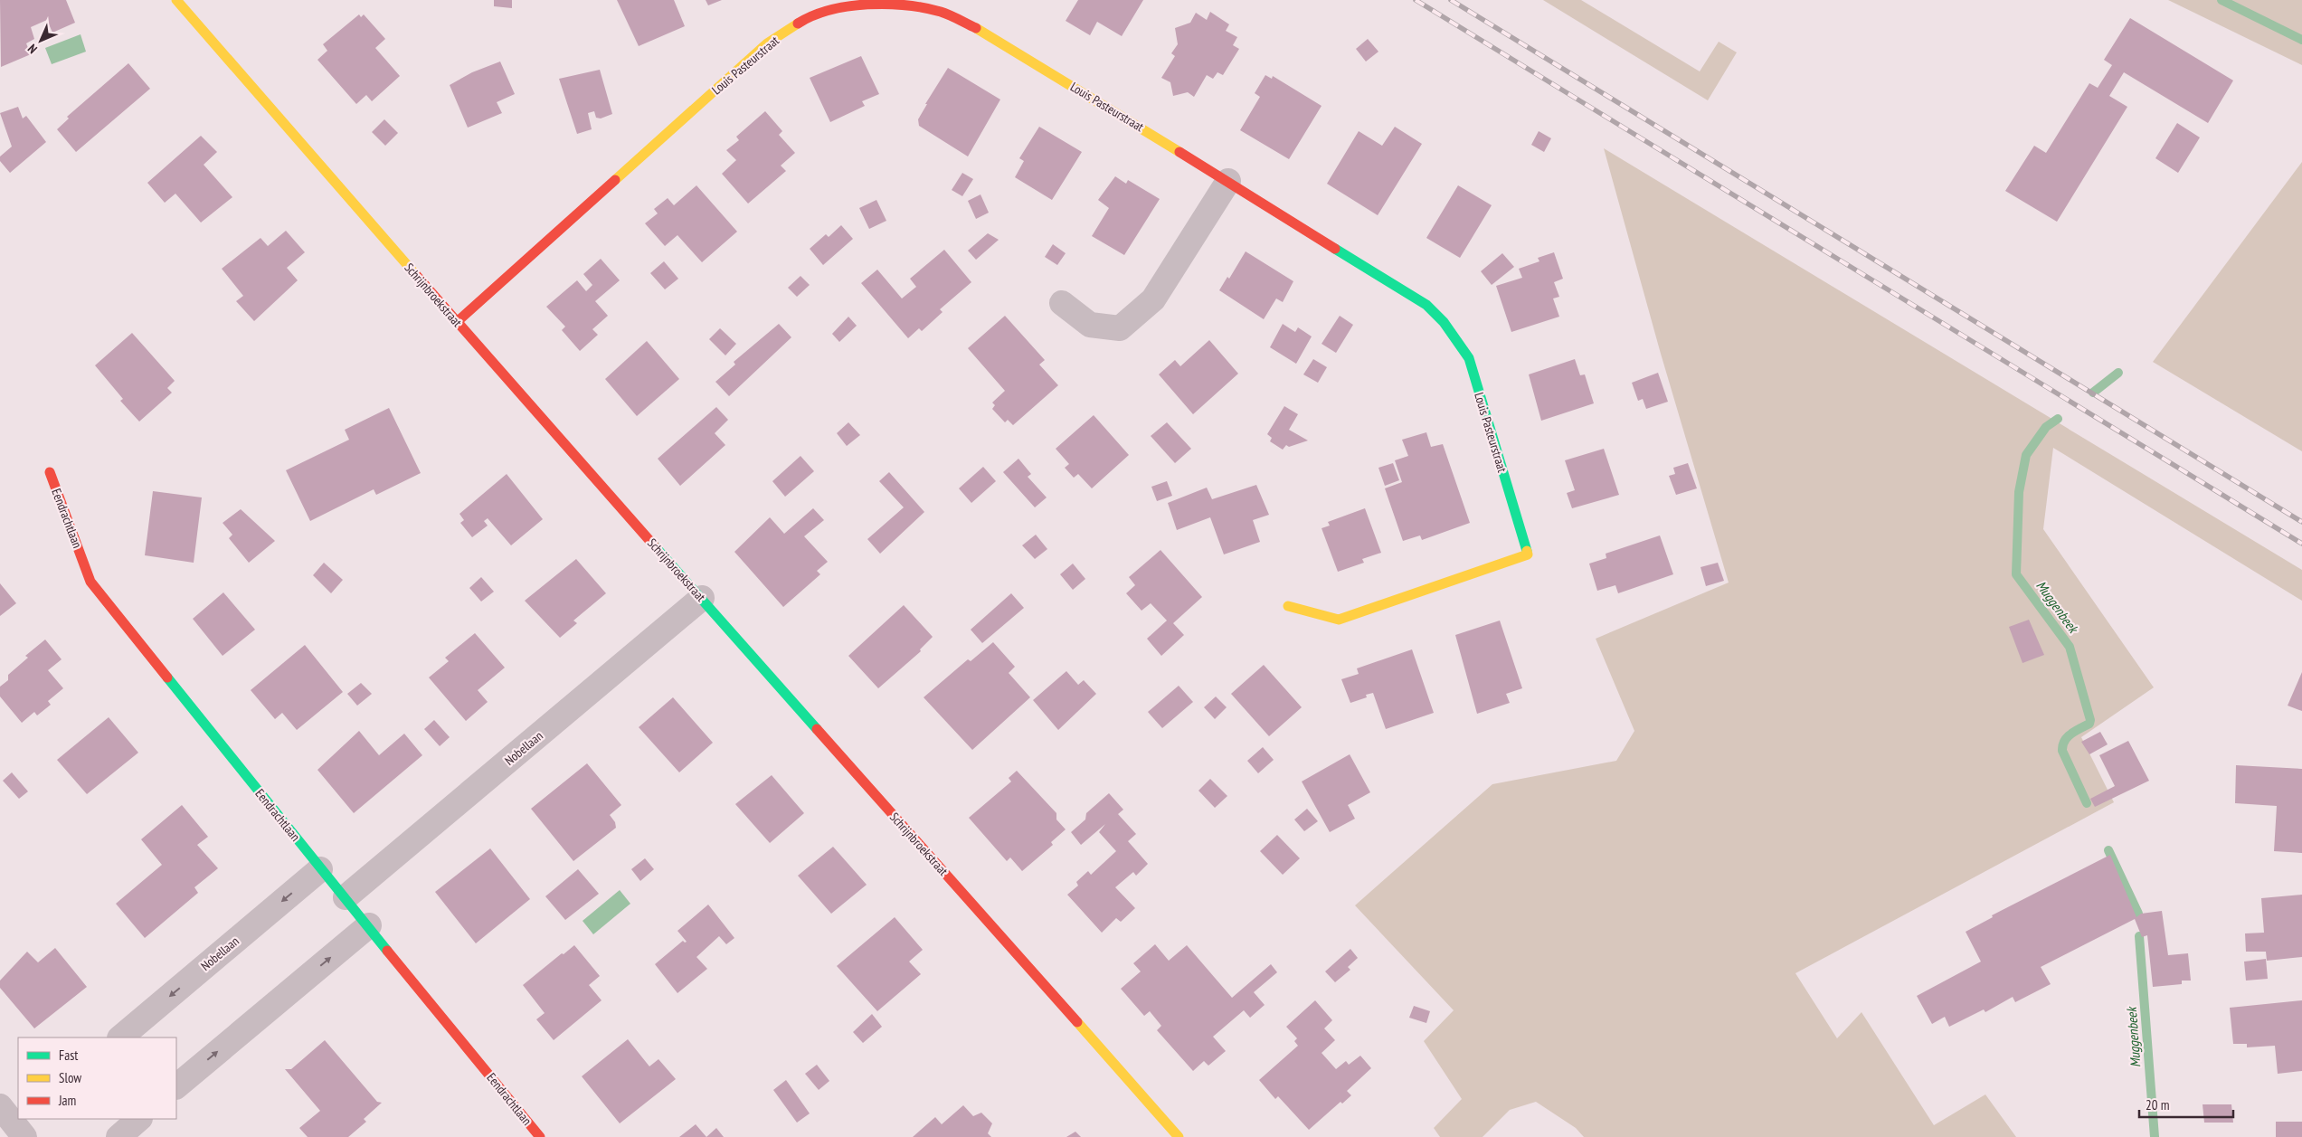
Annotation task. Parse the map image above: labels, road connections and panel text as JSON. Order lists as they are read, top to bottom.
{
  "streets": {
    "street": [
      "Louis Pasteurstraat",
      "Schrijnbroekstraat",
      "Eendrachtlaan",
      "Nobellaan"
    ]
  },
  "crossings": [
    ["Louis Pasteurstraat", "Schrijnbroekstraat"],
    ["Schrijnbroekstraat", "Nobellaan"],
    ["Eendrachtlaan", "Nobellaan"]
  ],
  "water": ["Muggenbeek"],
  "legend": ["Fast", "Slow", "Jam"],
  "scale_bar": "20 m",
  "north": "bottom left"
}
